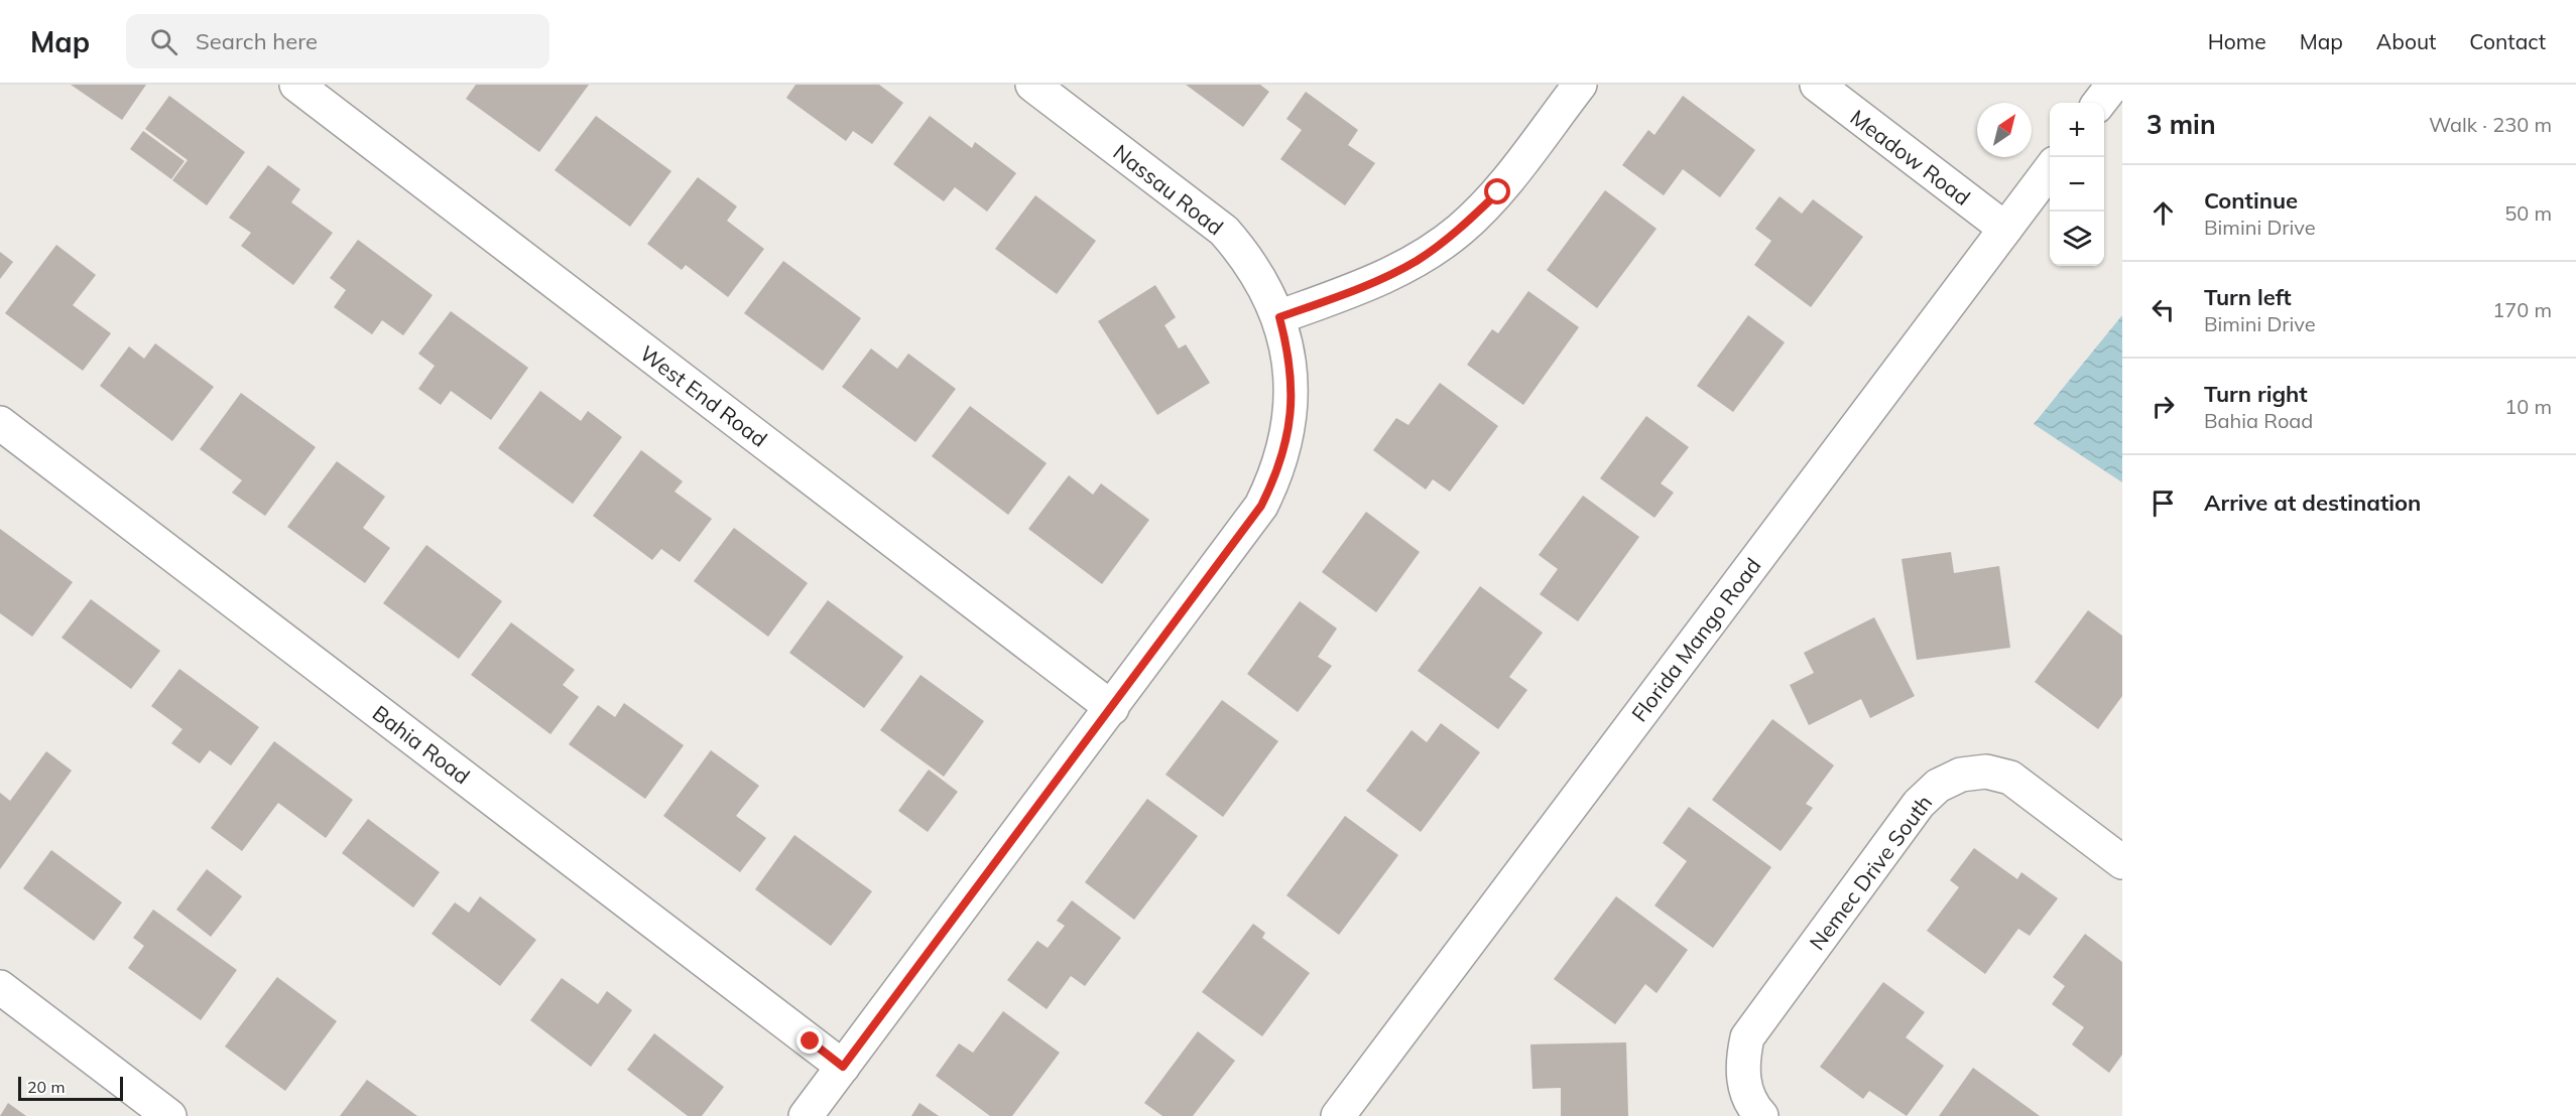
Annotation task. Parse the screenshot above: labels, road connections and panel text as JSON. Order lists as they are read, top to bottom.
{
  "streets": {
    "street": [
      "Meadow Road",
      "Nassau Road",
      "West End Road",
      "Florida Mango Road",
      "Bahia Road",
      "Nemec Drive South"
    ]
  },
  "crossings": [
    ["Meadow Road", "Florida Mango Road"],
    ["Nassau Road", "West End Road"],
    ["Nassau Road", "Bahia Road"]
  ],
  "scale_bar": "20 m",
  "north": "top right",
  "page": {
    "header": "Map",
    "search": "Search here",
    "nav": [
      "Home",
      "Map",
      "About",
      "Contact"
    ],
    "heading": ["3 min", "Walk · 230 m"],
    "map_buttons": ["+", "−"],
    "list": [
      ["Continue", "Bimini Drive", "50 m"],
      ["Turn left", "Bimini Drive", "170 m"],
      ["Turn right", "Bahia Road", "10 m"],
      "Arrive at destination"
    ],
    "scale": "20 m"
  }
}
